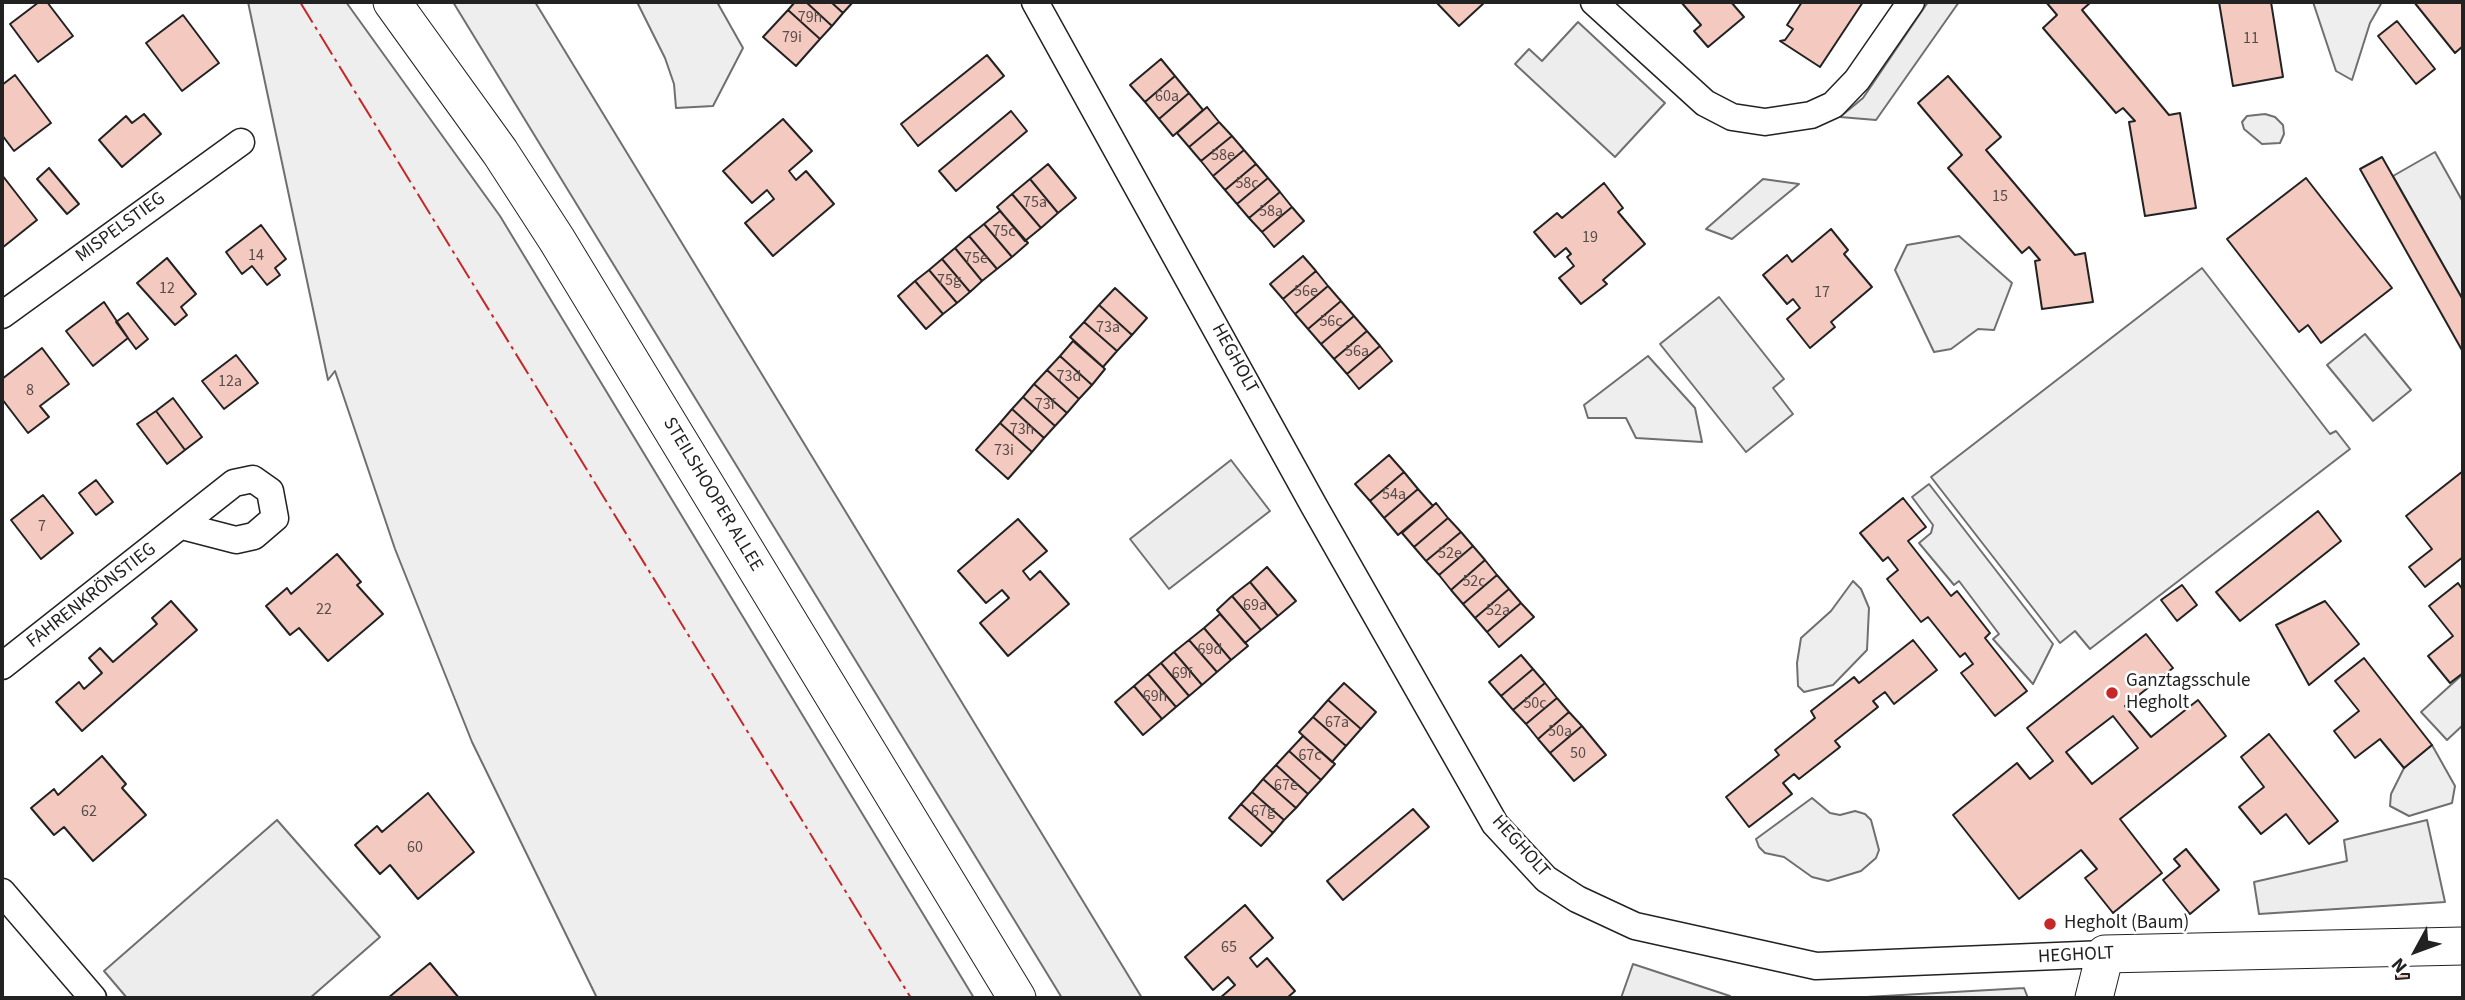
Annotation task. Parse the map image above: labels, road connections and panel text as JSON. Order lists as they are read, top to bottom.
{
  "streets": {
    "main road": ["HEGHOLT", "STEILSHOOPER ALLEE"],
    "street": ["MISPELSTIEG", "FAHRENKRÖNSTIEG"]
  },
  "places": ["Ganztagsschule Hegholt", "Hegholt (Baum)"],
  "house_numbers": [
    "79h",
    "79i",
    "11",
    "60a",
    "58e",
    "58c",
    "15",
    "75a",
    "58a",
    "75c",
    "19",
    "14",
    "75e",
    "75g",
    "12",
    "56e",
    "17",
    "56c",
    "73a",
    "56a",
    "73d",
    "12a",
    "8",
    "73f",
    "73h",
    "73i",
    "54a",
    "7",
    "52e",
    "52c",
    "69a",
    "22",
    "52a",
    "69d",
    "69f",
    "69h",
    "50c",
    "67a",
    "50a",
    "50",
    "67c",
    "67e",
    "62",
    "67g",
    "60",
    "65"
  ],
  "north": "bottom left"
}
